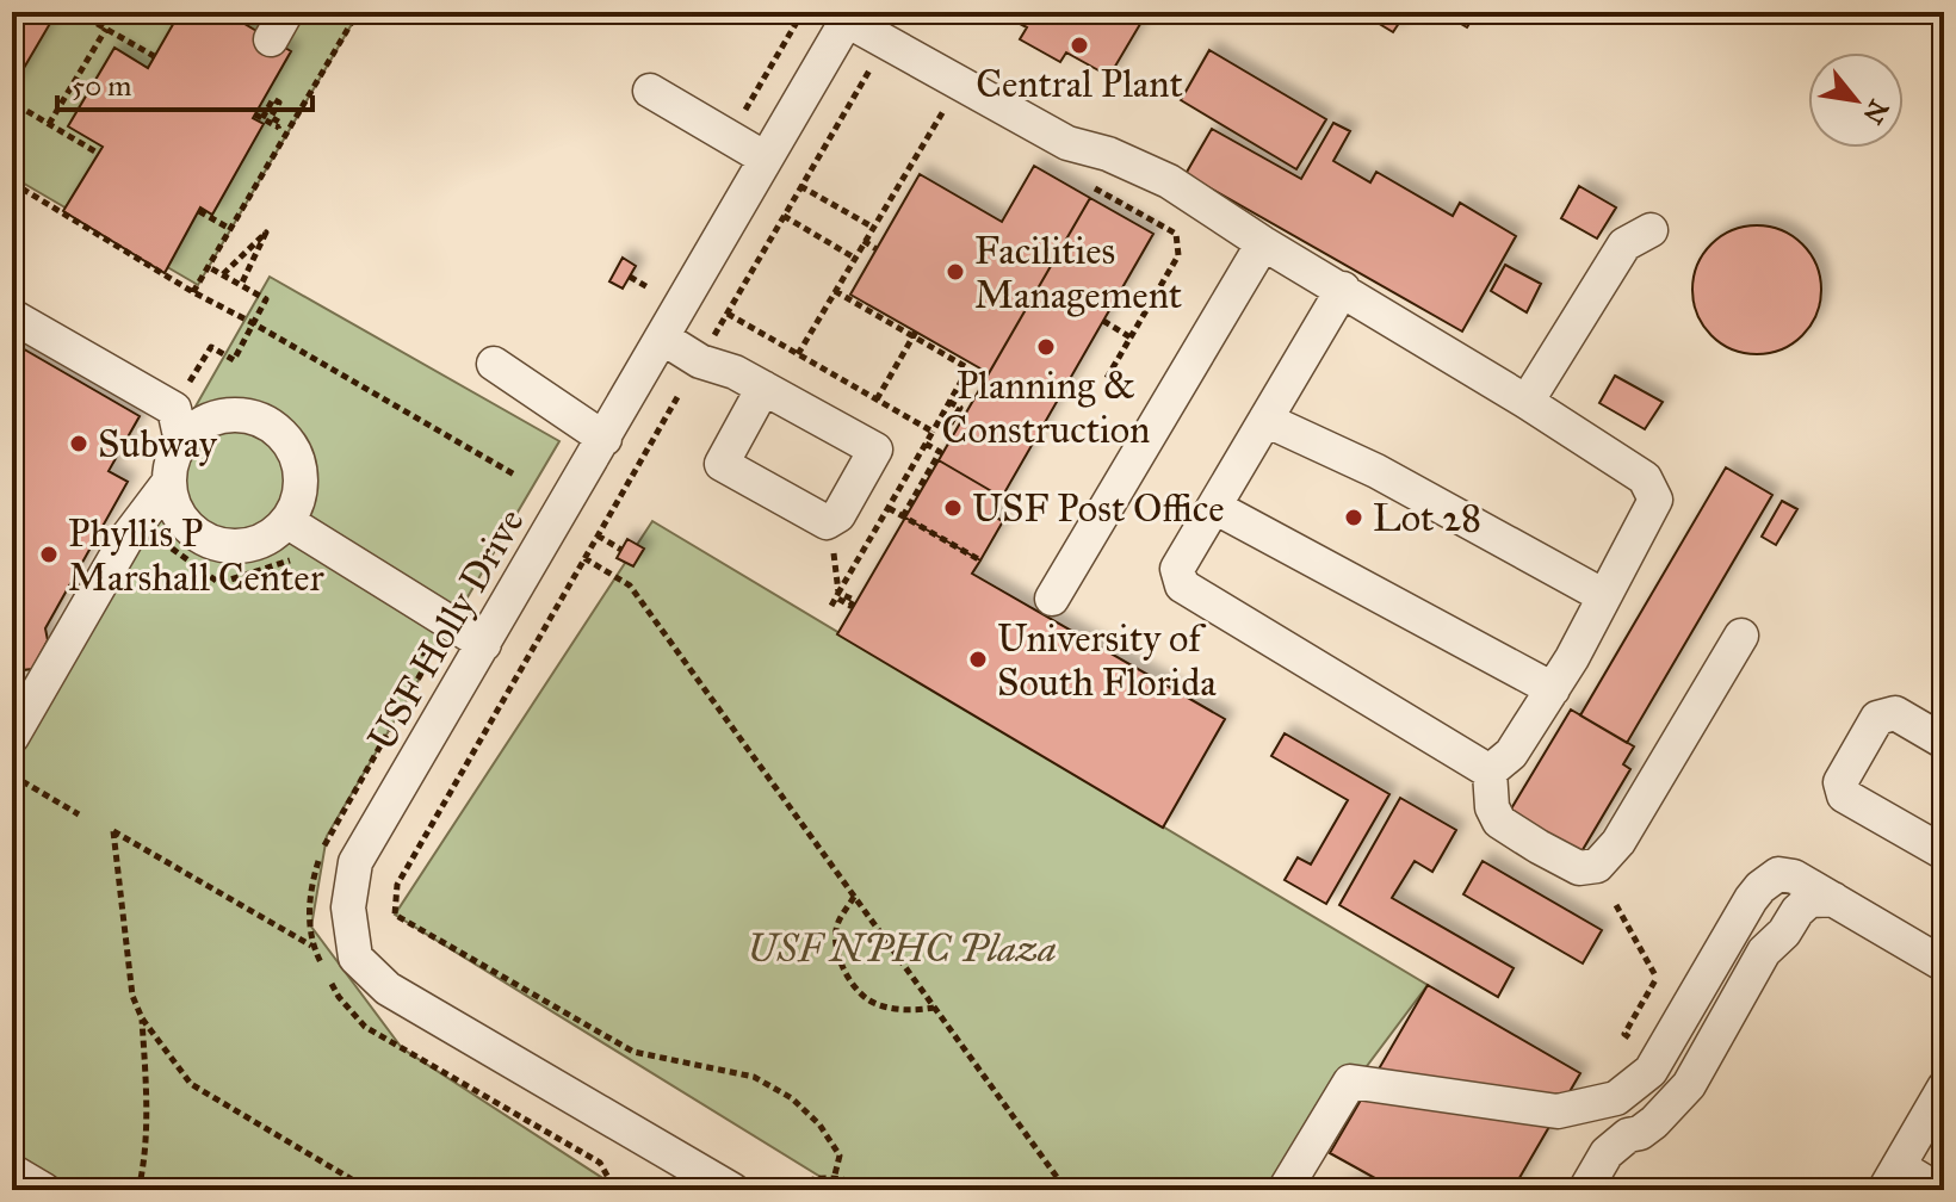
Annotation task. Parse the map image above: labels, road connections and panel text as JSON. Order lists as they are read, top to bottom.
{
  "streets": {
    "street": ["USF Holly Drive"]
  },
  "parks": ["USF NPHC Plaza"],
  "places": [
    "Central Plant",
    "Facilities Management",
    "Planning & Construction",
    "Subway",
    "USF Post Office",
    "Lot 28",
    "Phyllis P Marshall Center",
    "University of South Florida"
  ],
  "scale_bar": "50 m",
  "north": "bottom right"
}
